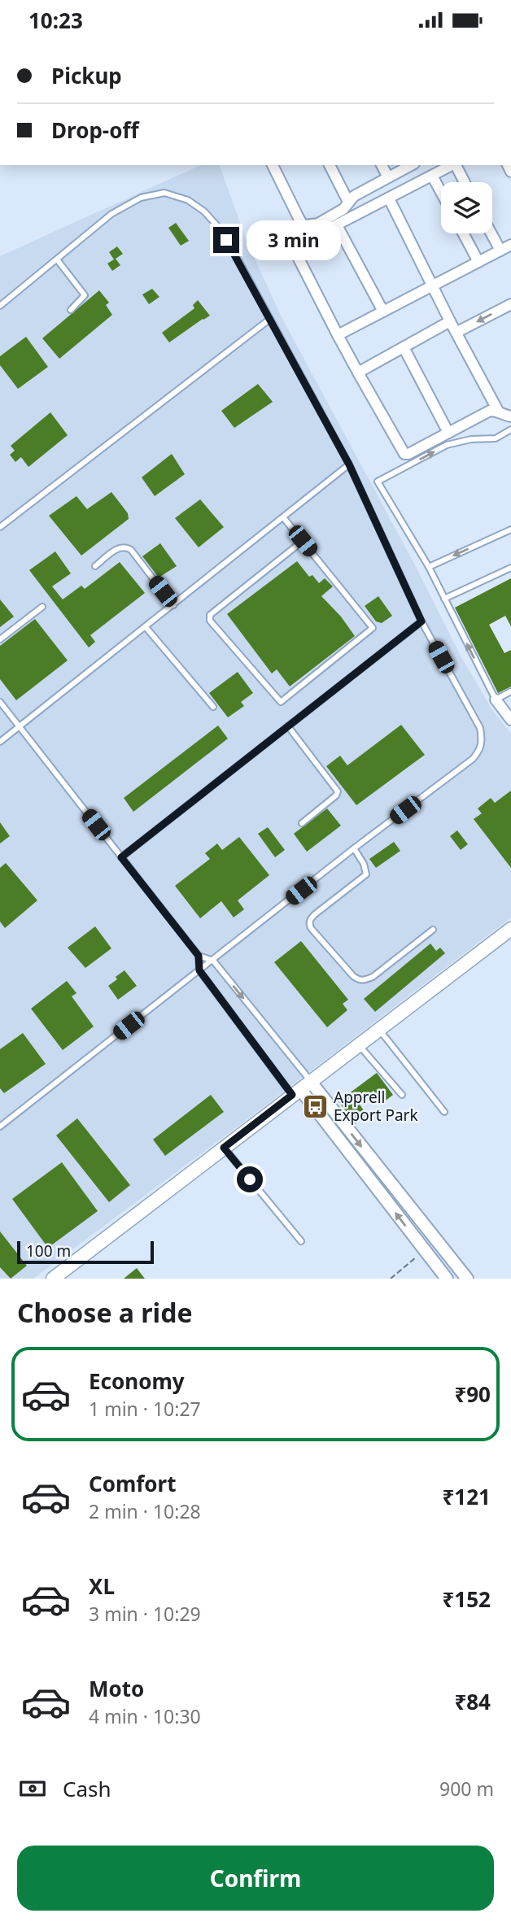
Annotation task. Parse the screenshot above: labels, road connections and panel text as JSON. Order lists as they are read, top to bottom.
{
  "places": {
    "bus stop": ["Apprell Export Park"]
  },
  "scale_bar": "100 m",
  "page": {
    "status": "10:23",
    "banner": ["Pickup", "Drop-off"],
    "bubble": "3 min",
    "scale": "100 m",
    "heading": "Choose a ride",
    "list": [
      {
        "name": "Economy",
        "note": "1 min · 10:27",
        "value": "₹90"
      },
      {
        "name": "Comfort",
        "note": "2 min · 10:28",
        "value": "₹121"
      },
      {
        "name": "XL",
        "note": "3 min · 10:29",
        "value": "₹152"
      },
      {
        "name": "Moto",
        "note": "4 min · 10:30",
        "value": "₹84"
      }
    ],
    "pay": ["Cash", "900 m"],
    "buttons": "Confirm"
  }
}
